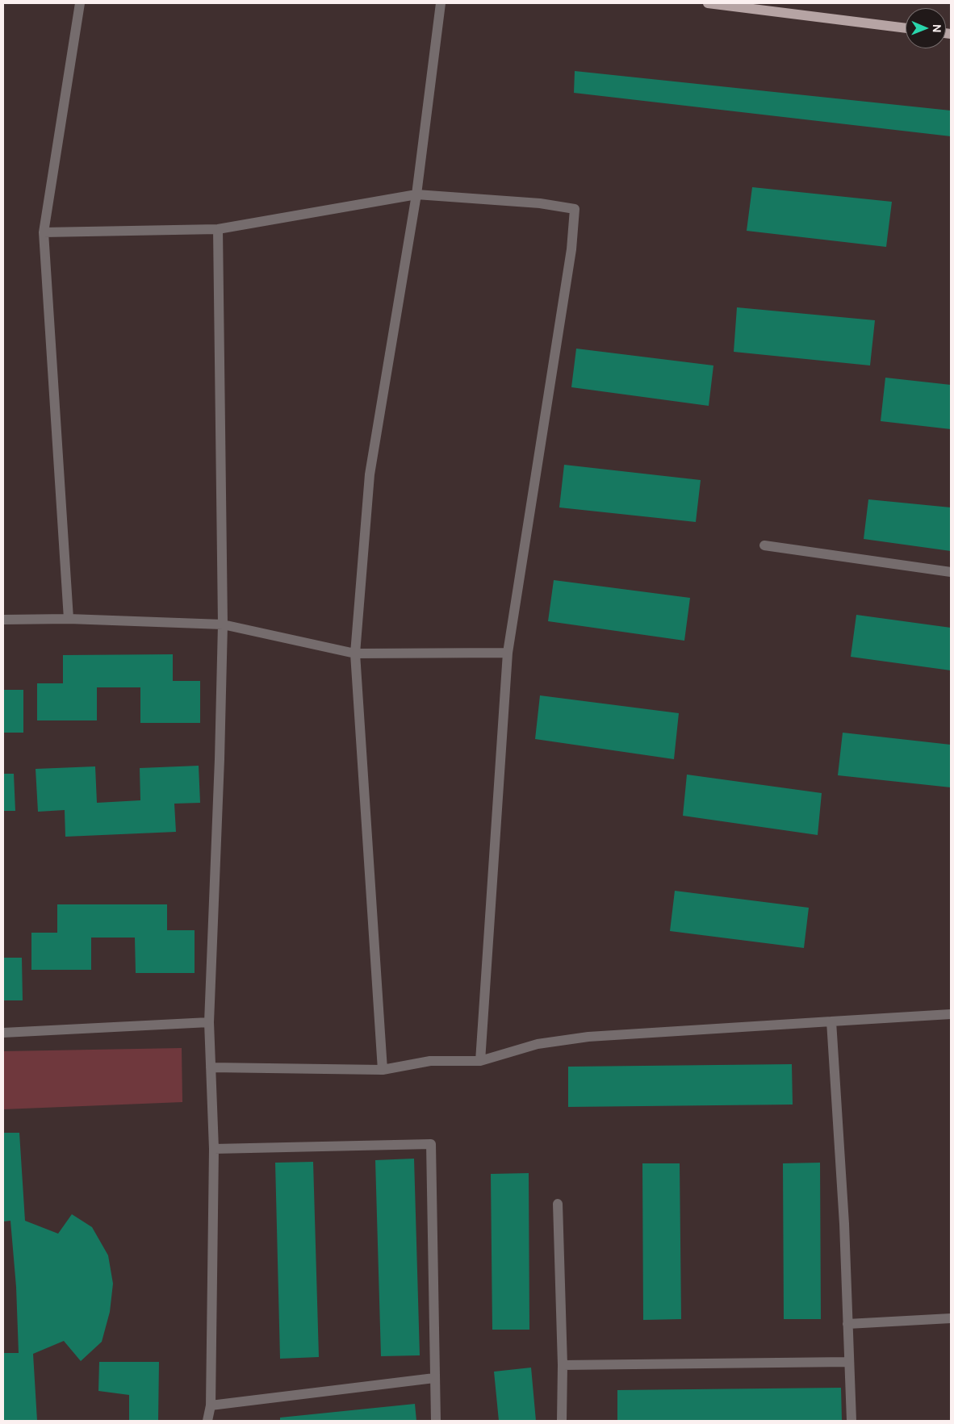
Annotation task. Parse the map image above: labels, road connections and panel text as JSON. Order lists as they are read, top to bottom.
{
  "north": "right"
}
